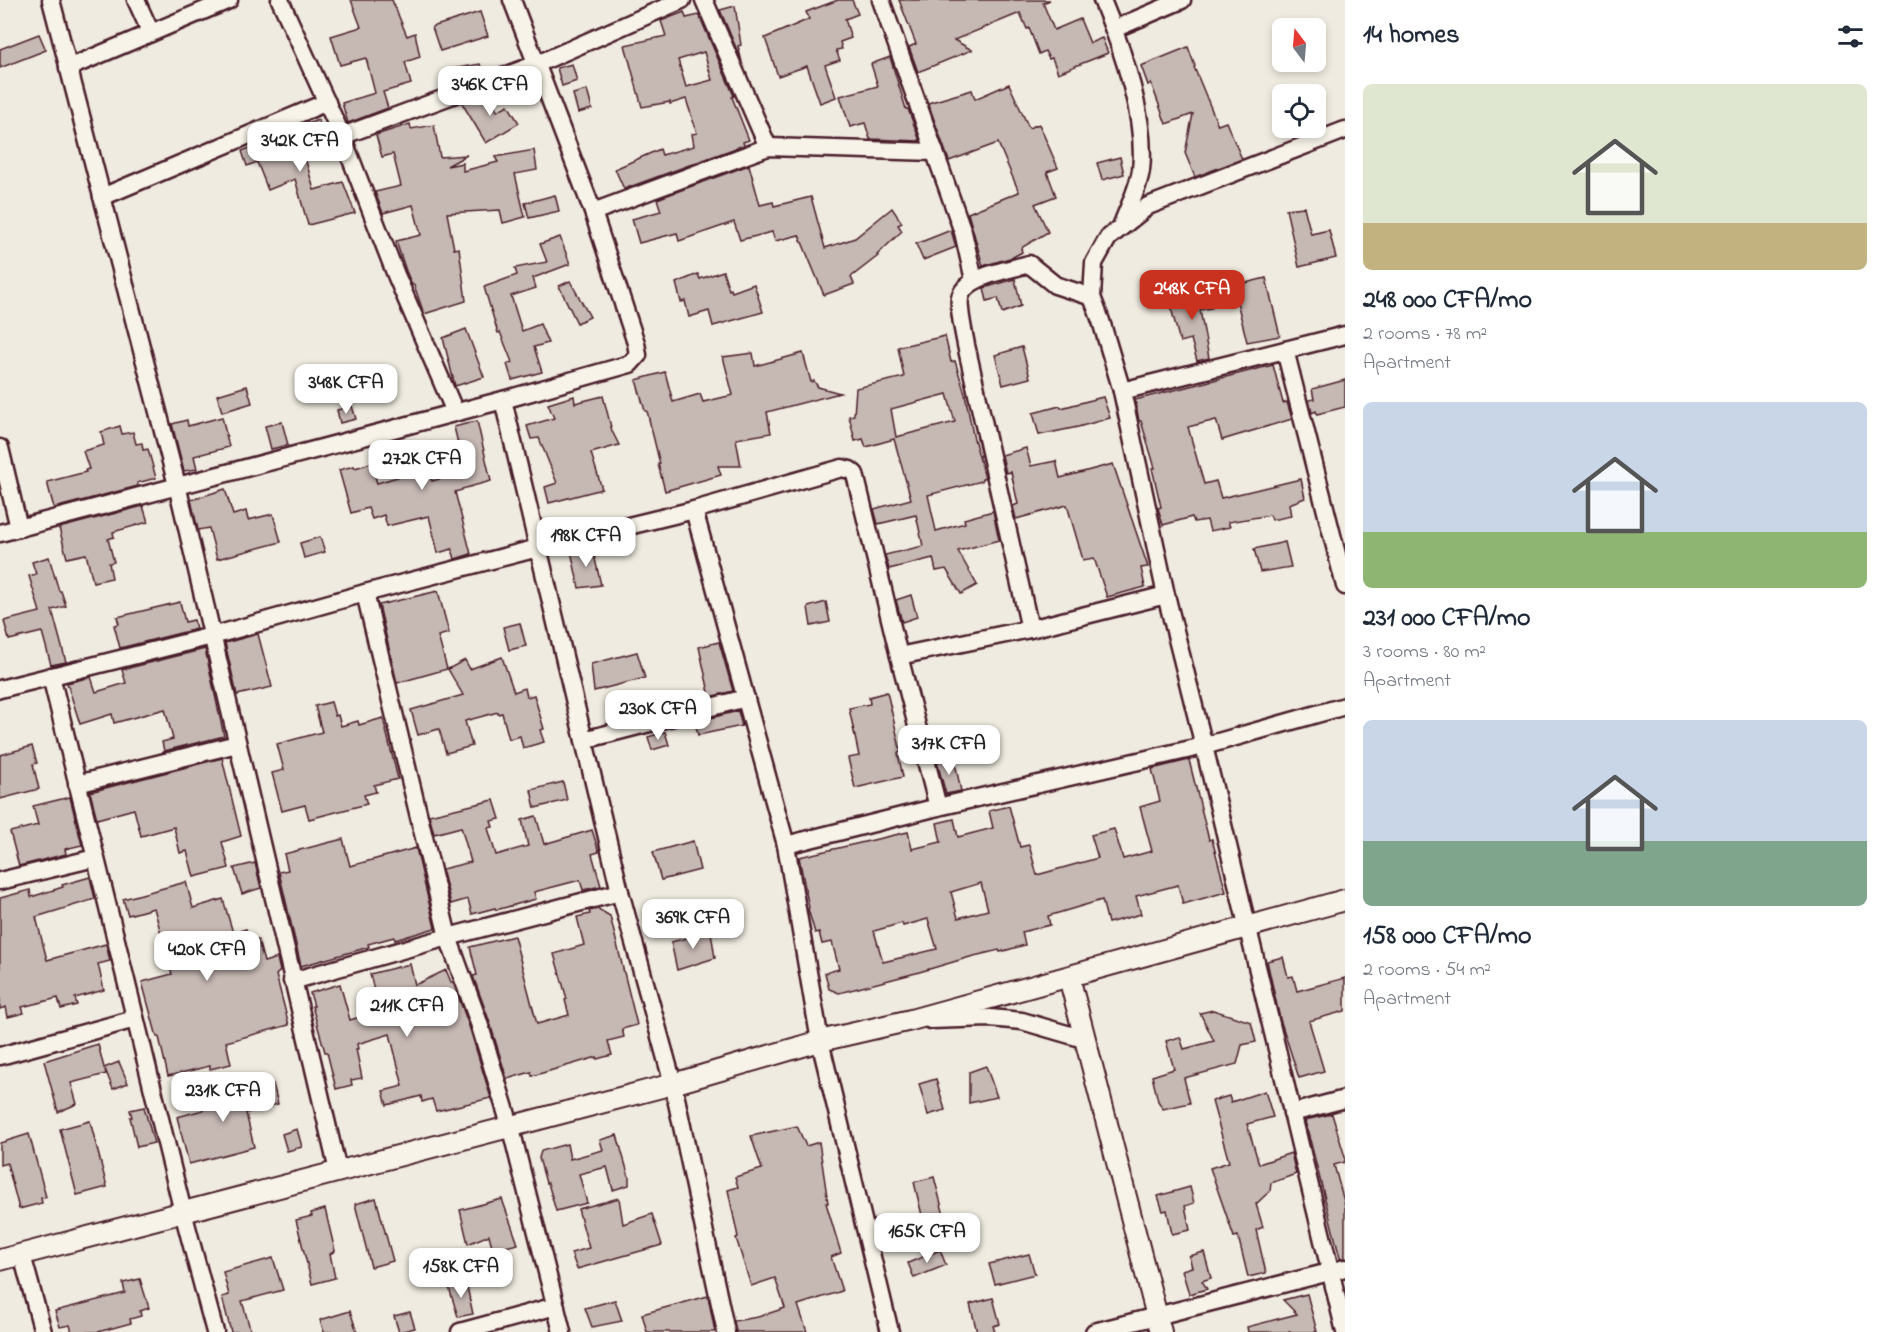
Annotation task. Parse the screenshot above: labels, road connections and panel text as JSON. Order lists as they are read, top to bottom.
{
  "north": "top",
  "page": {
    "heading": "14 homes",
    "price": [
      "346K CFA",
      "342K CFA",
      "248K CFA",
      "348K CFA",
      "272K CFA",
      "198K CFA",
      "230K CFA",
      "317K CFA",
      "369K CFA",
      "420K CFA",
      "211K CFA",
      "231K CFA",
      "165K CFA",
      "158K CFA"
    ],
    "list": [
      {
        "name": "248 000 CFA/mo",
        "note": "2 rooms · 78 m² · Apartment"
      },
      {
        "name": "231 000 CFA/mo",
        "note": "3 rooms · 80 m² · Apartment"
      },
      {
        "name": "158 000 CFA/mo",
        "note": "2 rooms · 54 m² · Apartment"
      }
    ]
  }
}
